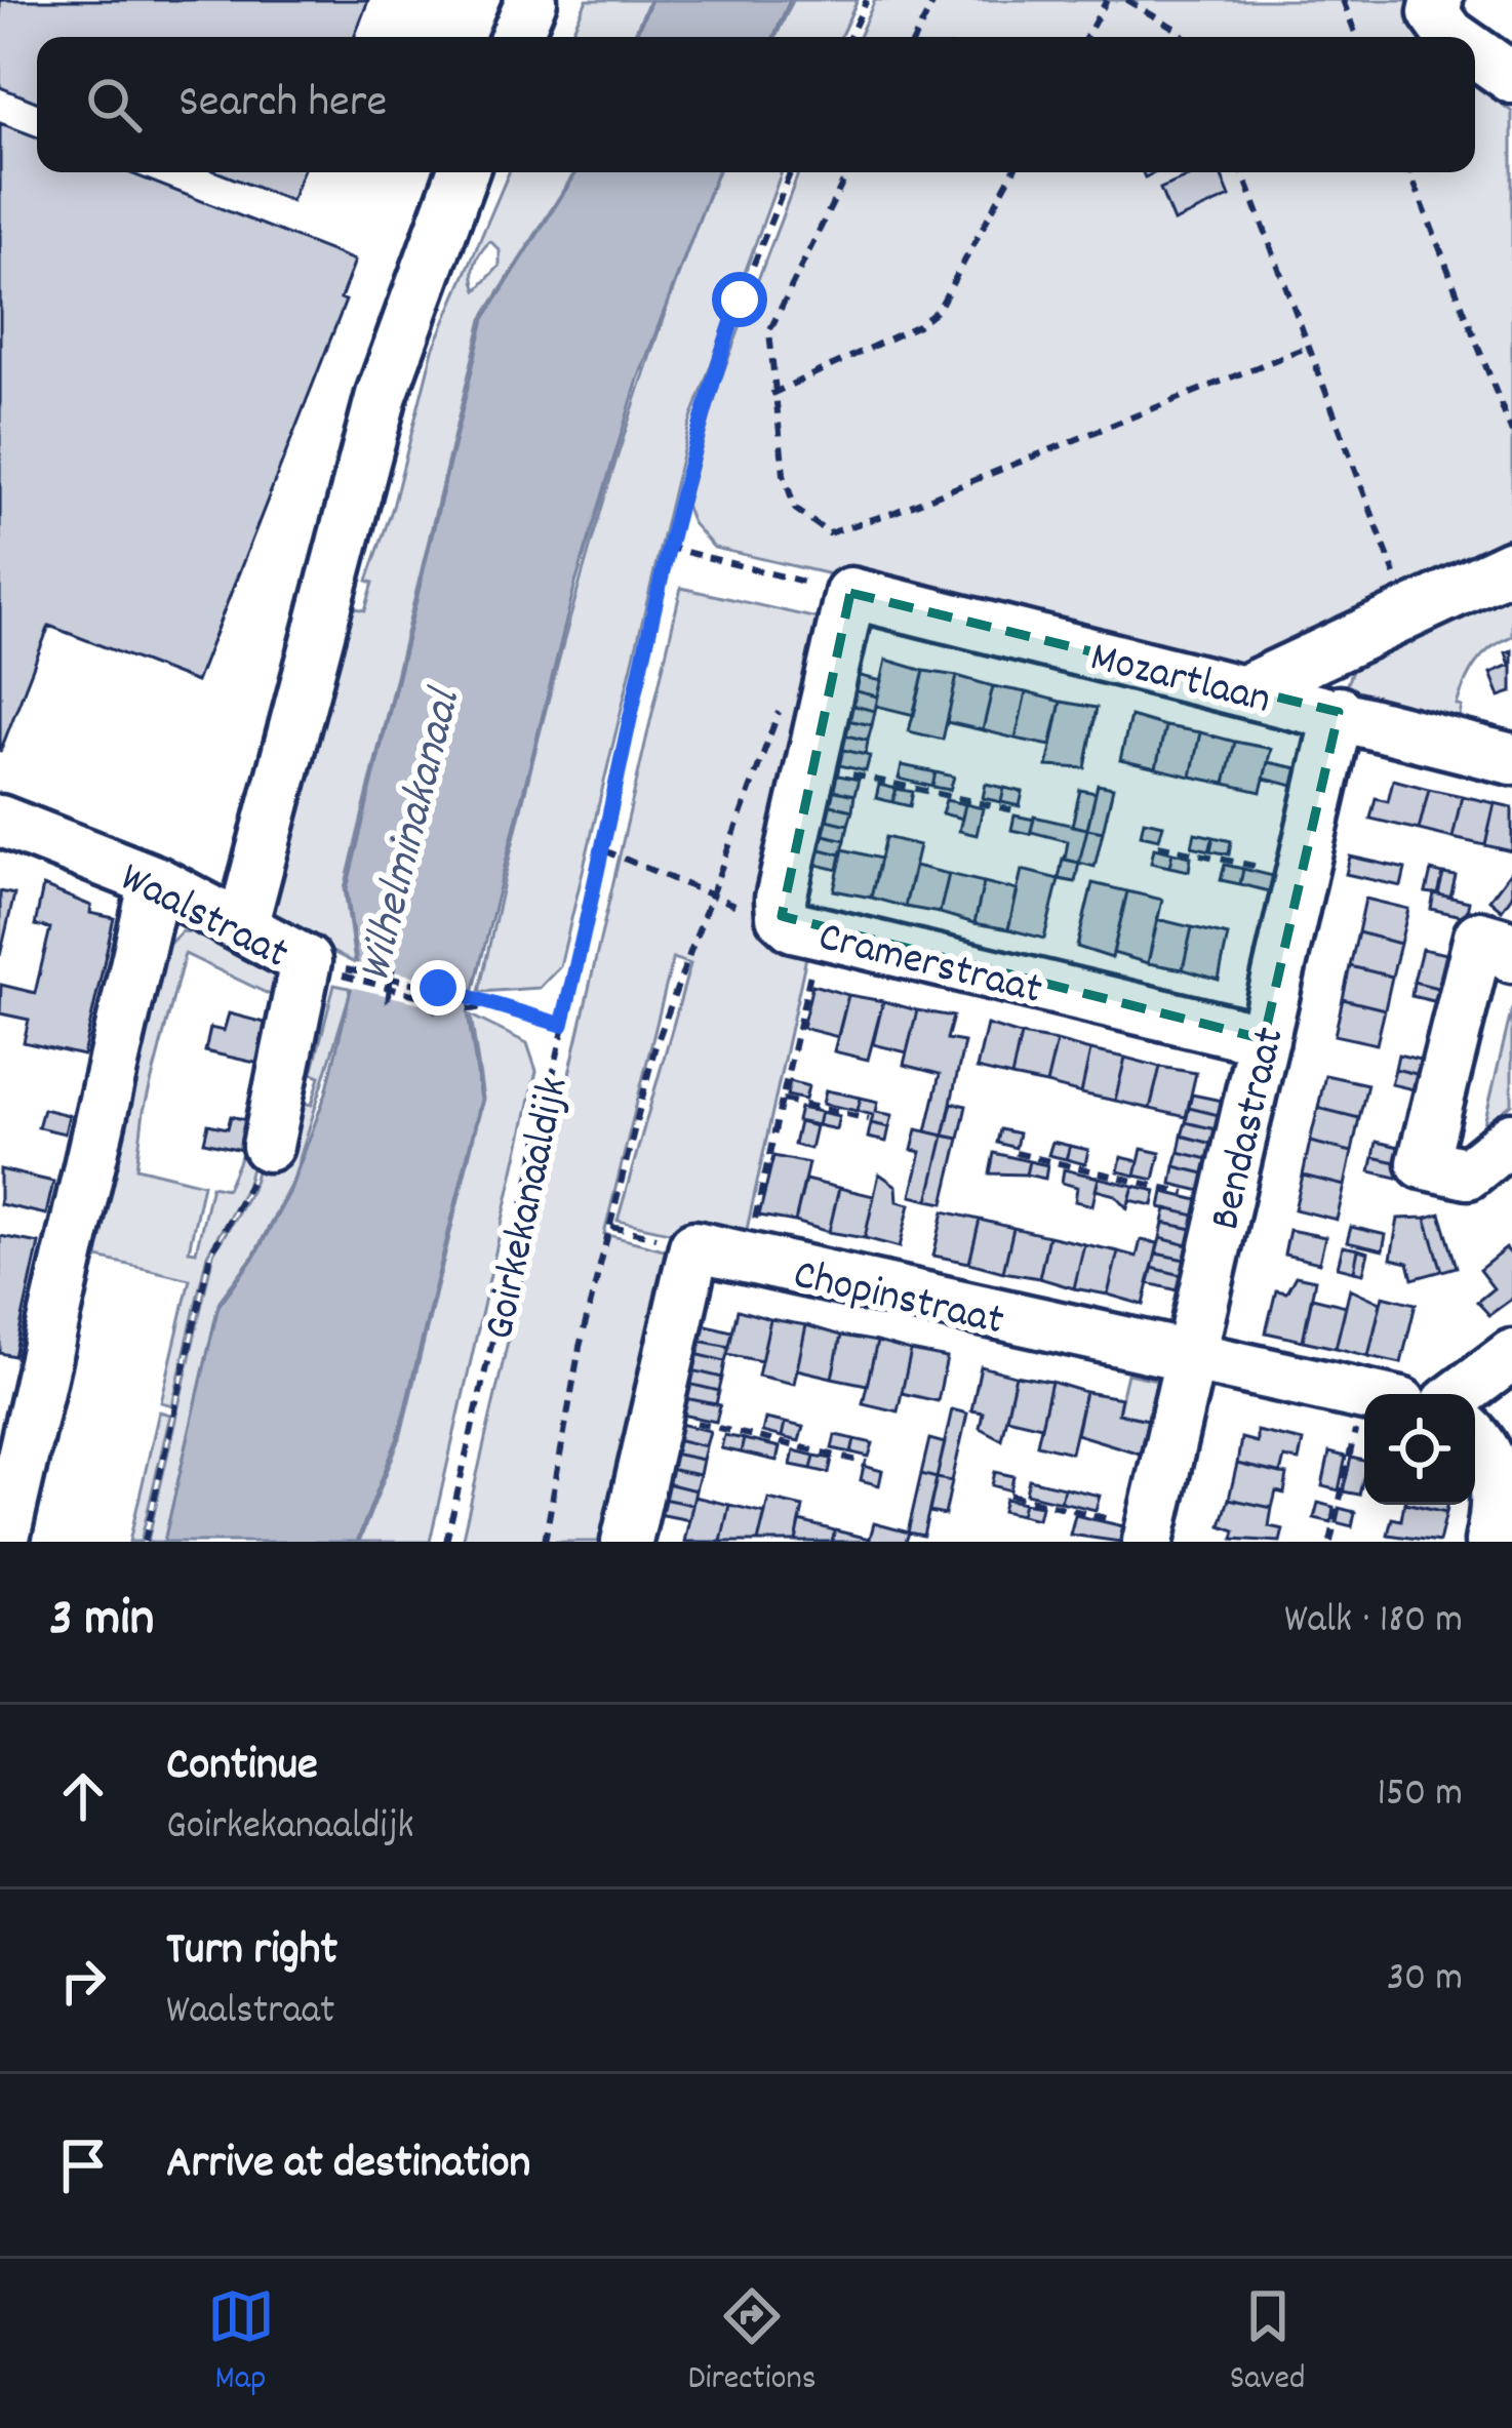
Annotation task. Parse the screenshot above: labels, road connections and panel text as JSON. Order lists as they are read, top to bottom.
{
  "streets": {
    "street": [
      "Mozartlaan",
      "Waalstraat",
      "Cramerstraat",
      "Bendastraat",
      "Chopinstraat"
    ],
    "path": ["Goirkekanaaldijk"]
  },
  "crossings": [
    ["Mozartlaan", "Cramerstraat"],
    ["Mozartlaan", "Bendastraat"],
    ["Cramerstraat", "Bendastraat"],
    ["Bendastraat", "Chopinstraat"]
  ],
  "water": ["Wilhelminakanaal"],
  "page": {
    "search": "Search here",
    "heading": ["3 min", "Walk · 180 m"],
    "list": [
      ["Continue", "Goirkekanaaldijk", "150 m"],
      ["Turn right", "Waalstraat", "30 m"],
      "Arrive at destination"
    ],
    "nav": ["Map", "Directions", "Saved"]
  }
}
